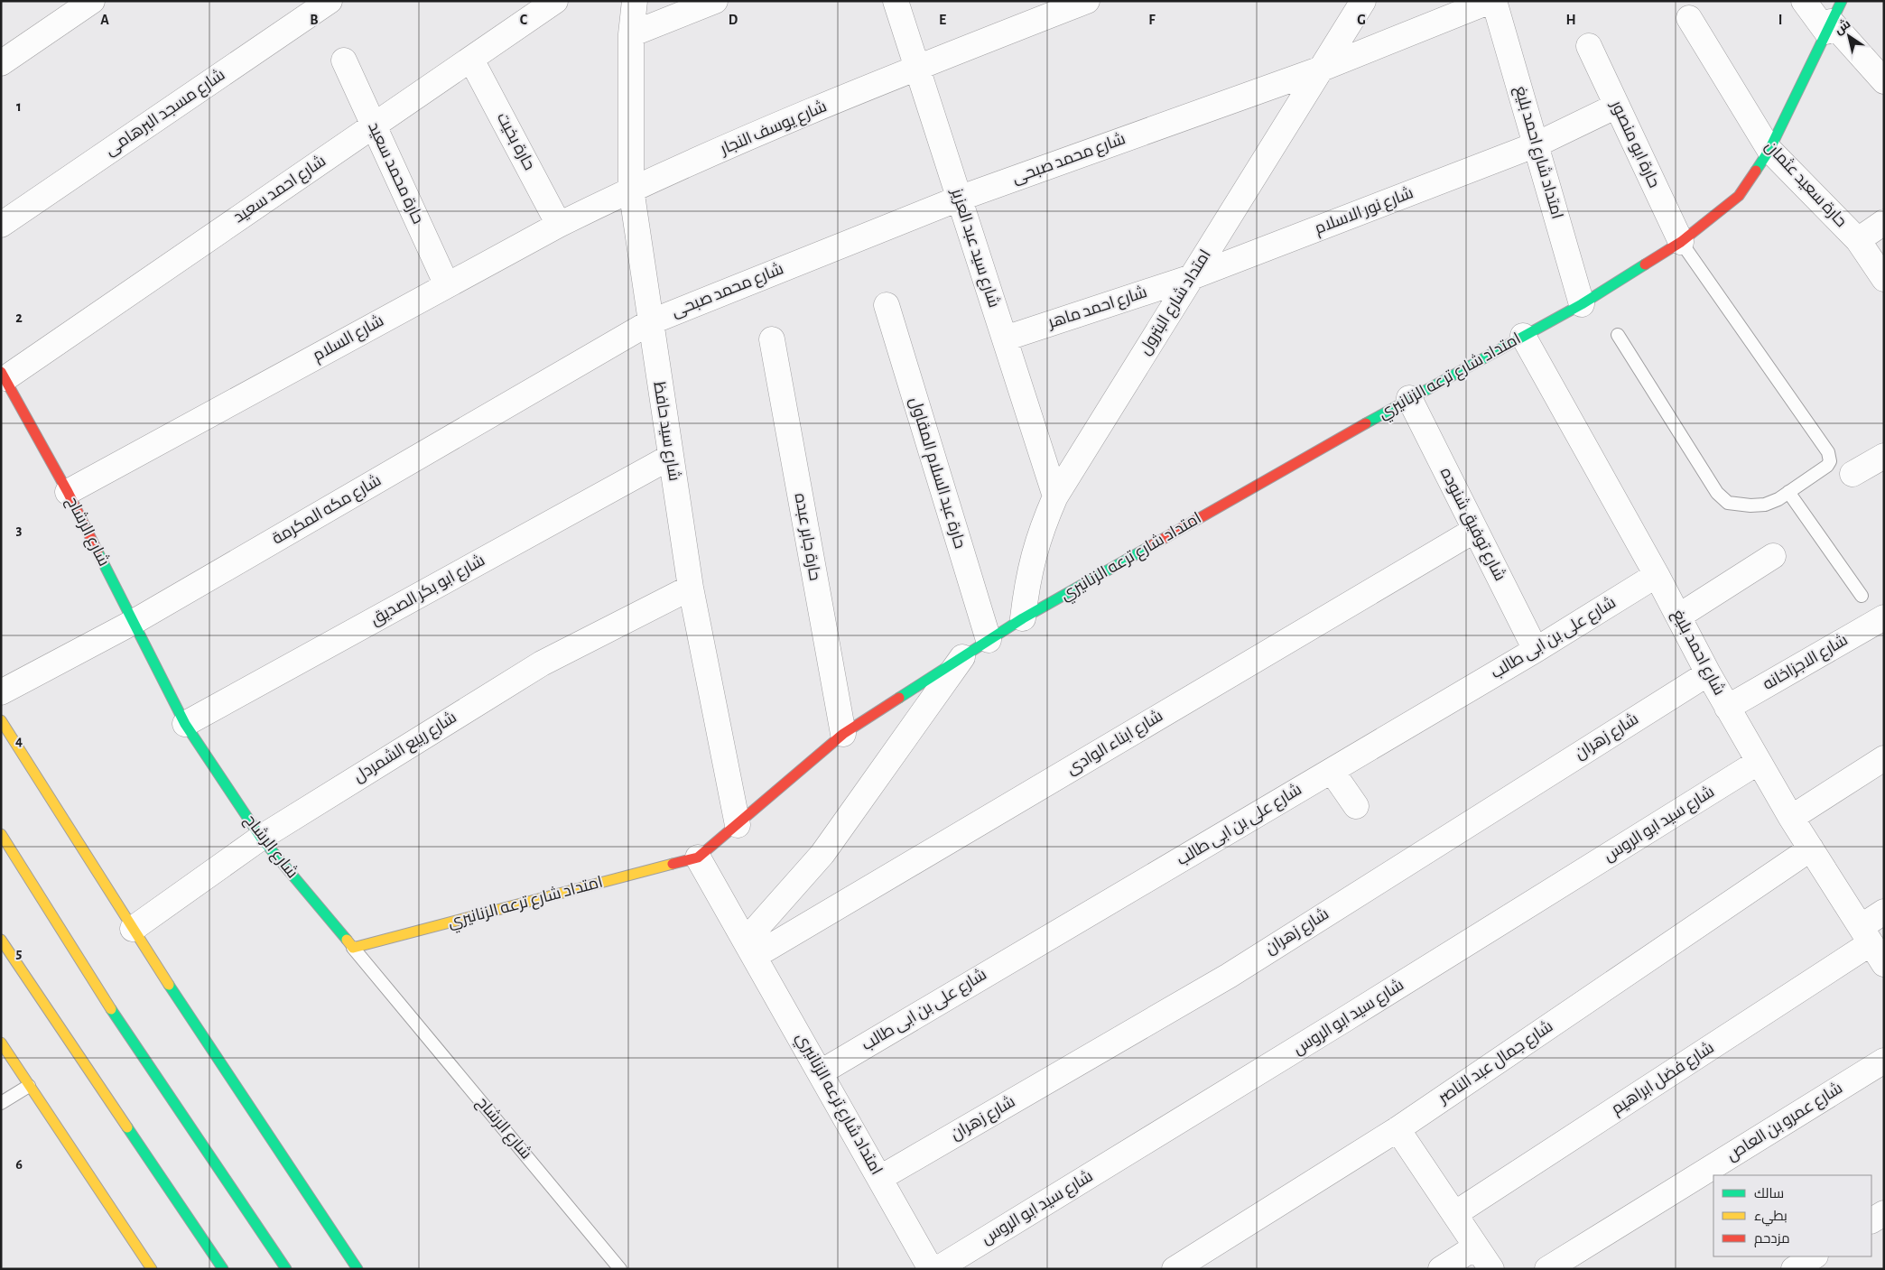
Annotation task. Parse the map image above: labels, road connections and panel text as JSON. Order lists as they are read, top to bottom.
{
  "streets": {
    "street": [
      "شارع مسجد البرهامى",
      "شارع يوسف النجار",
      "حارة بخيت",
      "حارة ابو منصور",
      "امتداد شارع احمد بليغ",
      "شارع محمد صبحى",
      "حارة محمد سعيد",
      "حارة سعيد عثمان",
      "شارع احمد سعيد",
      "شارع نور الاسلام",
      "شارع سيد عبد العزيز",
      "امتداد شارع البترول",
      "شارع احمد ماهر",
      "شارع السلام",
      "امتداد شارع ترعه الزنانيري",
      "شارع سيد حافظ",
      "حارة عبد السلام المقاول",
      "شارع مكه المكرمة",
      "شارع توفيق شنوده",
      "شارع الرشاح",
      "حارة جابر عبده",
      "شارع ابو بكر الصديق",
      "شارع على بن ابى طالب",
      "شارع احمد بليغ",
      "شارع الاجزاخانه",
      "شارع زهران",
      "شارع ابناء الوادى",
      "شارع ربيع الشمردل",
      "شارع سيد ابو الروس",
      "شارع جمال عبد الناصر",
      "شارع فضل ابراهيم",
      "شارع عمرو بن العاص"
    ]
  },
  "crossings": [
    ["شارع يوسف النجار", "شارع سيد عبد العزيز"],
    ["شارع يوسف النجار", "شارع السلام"],
    ["شارع يوسف النجار", "شارع سيد حافظ"],
    ["حارة بخيت", "شارع احمد سعيد"],
    ["حارة بخيت", "شارع السلام"],
    ["حارة ابو منصور", "شارع نور الاسلام"],
    ["حارة ابو منصور", "امتداد شارع ترعه الزنانيري"],
    ["امتداد شارع احمد بليغ", "شارع محمد صبحى"],
    ["امتداد شارع احمد بليغ", "شارع نور الاسلام"],
    ["امتداد شارع احمد بليغ", "امتداد شارع ترعه الزنانيري"],
    ["شارع محمد صبحى", "شارع سيد عبد العزيز"],
    ["شارع محمد صبحى", "امتداد شارع البترول"],
    ["شارع محمد صبحى", "شارع سيد حافظ"],
    ["شارع محمد صبحى", "شارع مكه المكرمة"],
    ["حارة محمد سعيد", "شارع احمد سعيد"],
    ["حارة محمد سعيد", "شارع السلام"],
    ["حارة سعيد عثمان", "امتداد شارع ترعه الزنانيري"],
    ["شارع احمد سعيد", "شارع الرشاح"],
    ["شارع نور الاسلام", "امتداد شارع البترول"],
    ["شارع نور الاسلام", "شارع احمد ماهر"],
    ["شارع سيد عبد العزيز", "امتداد شارع البترول"],
    ["شارع سيد عبد العزيز", "شارع احمد ماهر"],
    ["امتداد شارع البترول", "شارع احمد ماهر"],
    ["امتداد شارع البترول", "امتداد شارع ترعه الزنانيري"],
    ["شارع السلام", "شارع سيد حافظ"],
    ["شارع السلام", "شارع الرشاح"],
    ["امتداد شارع ترعه الزنانيري", "شارع سيد حافظ"],
    ["امتداد شارع ترعه الزنانيري", "حارة عبد السلام المقاول"],
    ["امتداد شارع ترعه الزنانيري", "شارع توفيق شنوده"],
    ["امتداد شارع ترعه الزنانيري", "شارع الرشاح"],
    ["امتداد شارع ترعه الزنانيري", "حارة جابر عبده"],
    ["امتداد شارع ترعه الزنانيري", "شارع على بن ابى طالب"],
    ["امتداد شارع ترعه الزنانيري", "شارع احمد بليغ"],
    ["امتداد شارع ترعه الزنانيري", "شارع زهران"],
    ["امتداد شارع ترعه الزنانيري", "شارع ابناء الوادى"],
    ["شارع سيد حافظ", "شارع مكه المكرمة"],
    ["شارع سيد حافظ", "شارع ابو بكر الصديق"],
    ["شارع سيد حافظ", "شارع ربيع الشمردل"],
    ["شارع مكه المكرمة", "شارع الرشاح"],
    ["شارع توفيق شنوده", "شارع على بن ابى طالب"],
    ["شارع توفيق شنوده", "شارع ابناء الوادى"],
    ["شارع الرشاح", "شارع ابو بكر الصديق"],
    ["شارع الرشاح", "شارع ربيع الشمردل"],
    ["شارع على بن ابى طالب", "شارع احمد بليغ"],
    ["شارع احمد بليغ", "شارع الاجزاخانه"],
    ["شارع احمد بليغ", "شارع زهران"],
    ["شارع احمد بليغ", "شارع سيد ابو الروس"],
    ["شارع احمد بليغ", "شارع جمال عبد الناصر"],
    ["شارع احمد بليغ", "شارع فضل ابراهيم"]
  ],
  "legend": ["سالك", "بطيء", "مزدحم"],
  "north": "top left",
  "grid": {
    "columns": [
      "A",
      "B",
      "C",
      "D",
      "E",
      "F",
      "G",
      "H",
      "I"
    ],
    "rows": [
      "1",
      "2",
      "3",
      "4",
      "5",
      "6"
    ]
  }
}
